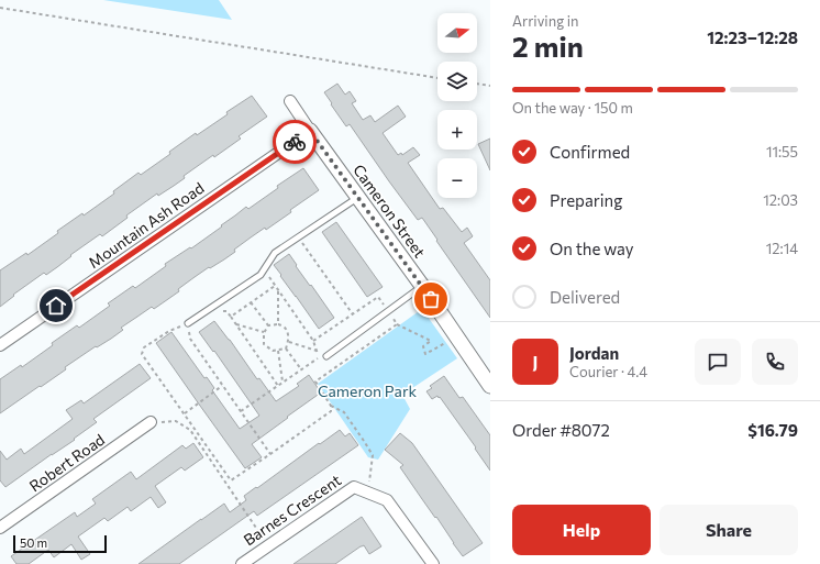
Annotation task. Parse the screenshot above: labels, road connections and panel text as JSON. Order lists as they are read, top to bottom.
{
  "streets": {
    "street": [
      "Cameron Street",
      "Mountain Ash Road",
      "Robert Road",
      "Barnes Crescent"
    ]
  },
  "crossings": [
    ["Cameron Street", "Mountain Ash Road"]
  ],
  "parks": ["Cameron Park"],
  "scale_bar": "50 m",
  "north": "right",
  "page": {
    "heading": ["2 min", "Arriving in", "12:23–12:28"],
    "panel": [
      "Jordan",
      "Courier · 4.4",
      "Order #8072",
      "$16.79"
    ],
    "map_buttons": ["+", "−"],
    "bar": "On the way · 150 m",
    "list": [
      ["Confirmed", "11:55"],
      ["Preparing", "12:03"],
      ["On the way", "12:14"],
      "Delivered"
    ],
    "round": "J",
    "buttons": ["Help", "Share"],
    "scale": "50 m"
  }
}
